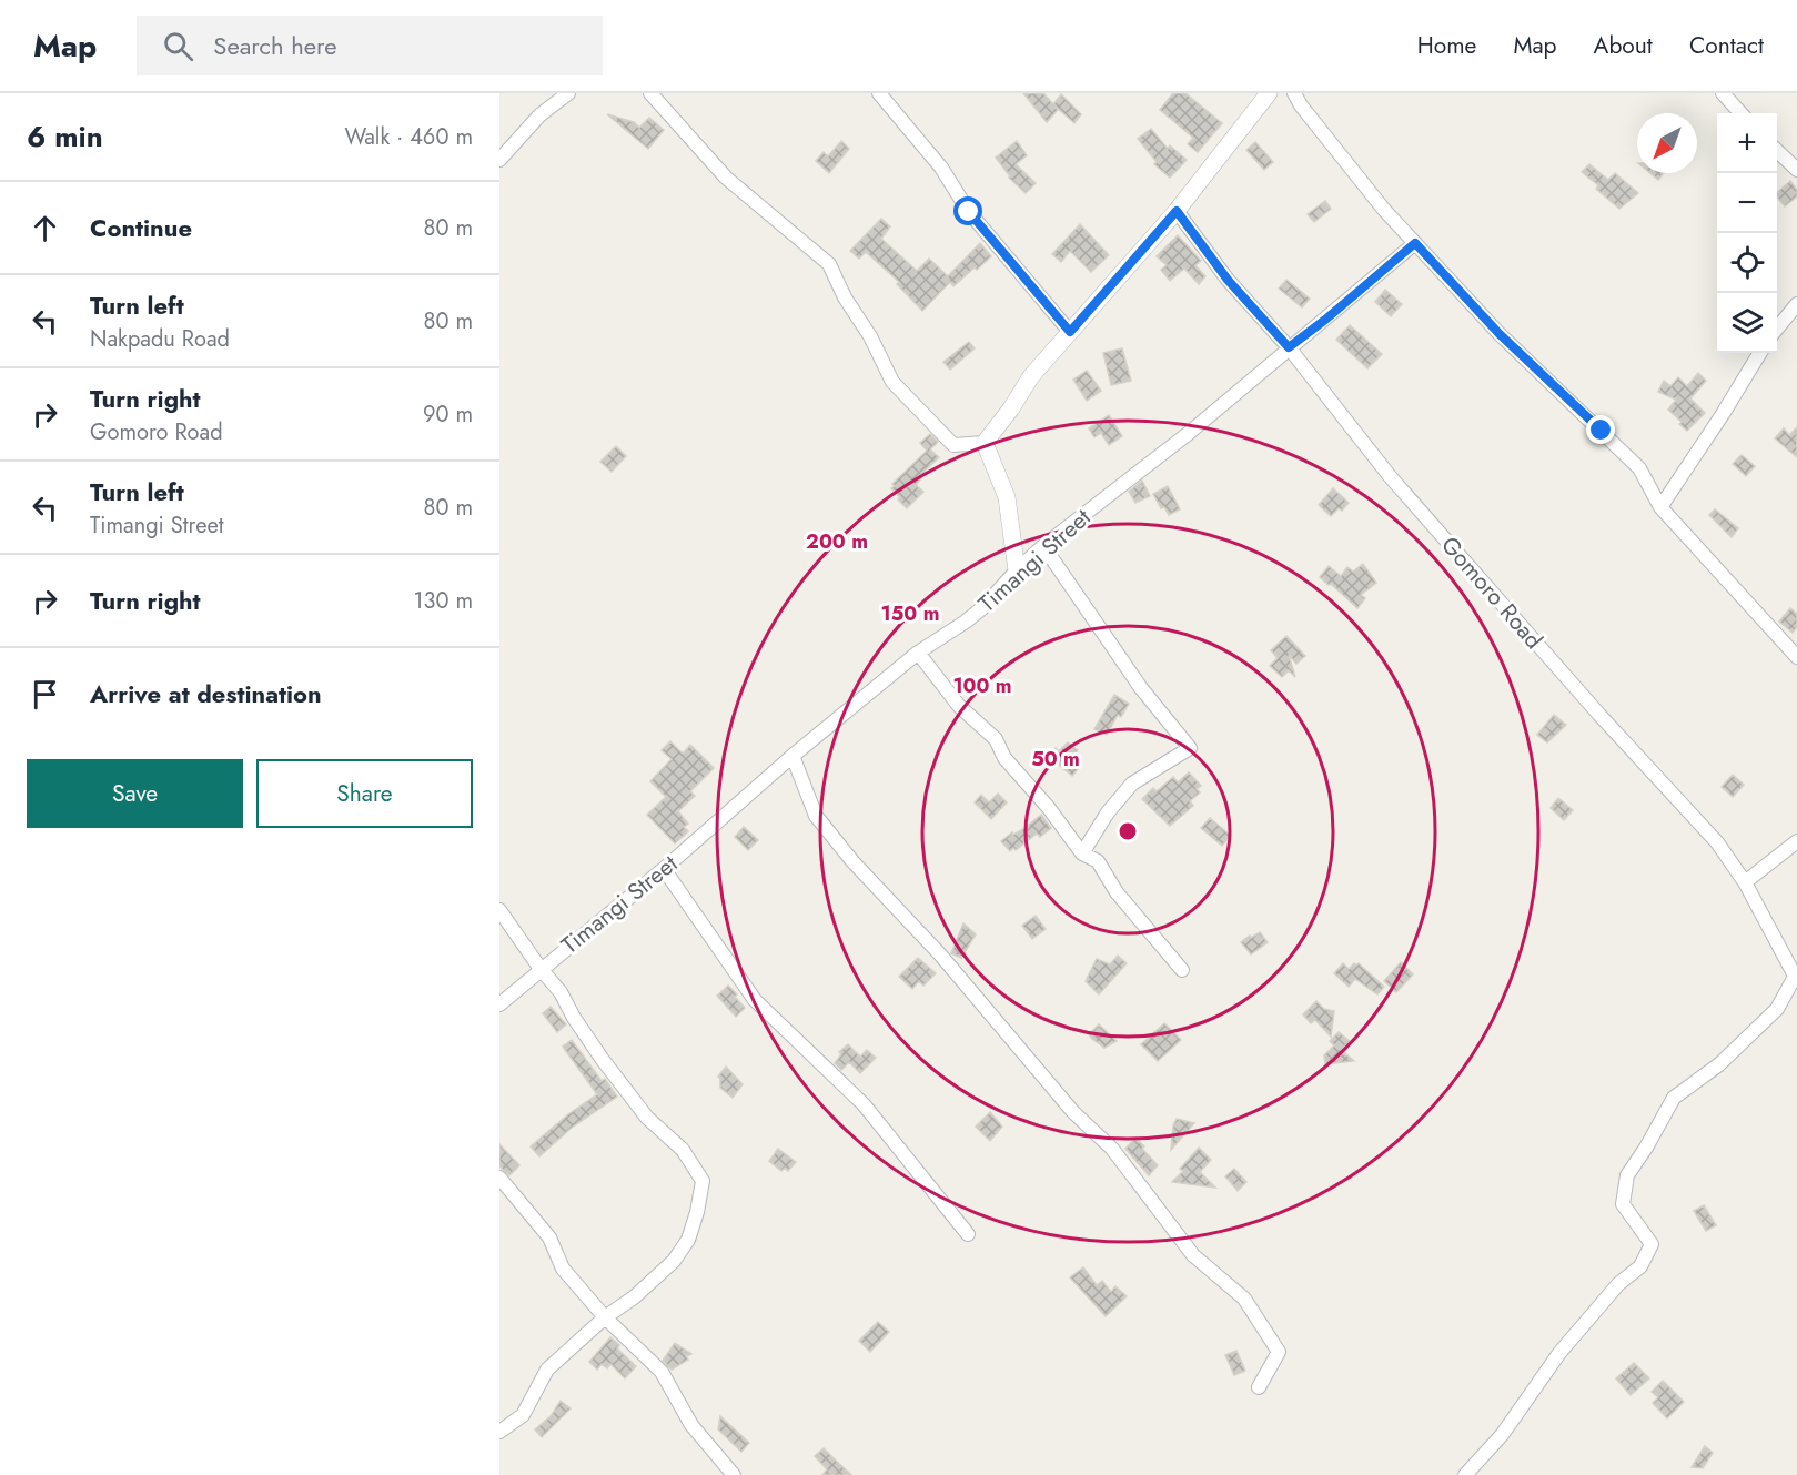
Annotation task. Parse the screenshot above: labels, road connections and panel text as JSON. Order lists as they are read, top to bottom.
{
  "streets": {
    "street": ["Timangi Street", "Gomoro Road"]
  },
  "crossings": [
    ["Timangi Street", "Gomoro Road"]
  ],
  "north": "bottom left",
  "page": {
    "header": "Map",
    "search": "Search here",
    "nav": [
      "Home",
      "Map",
      "About",
      "Contact"
    ],
    "heading": ["6 min", "Walk · 460 m"],
    "map_buttons": ["+", "−"],
    "list": [
      ["Continue", "80 m"],
      ["Turn left", "Nakpadu Road", "80 m"],
      ["Turn right", "Gomoro Road", "90 m"],
      ["Turn left", "Timangi Street", "80 m"],
      ["Turn right", "130 m"],
      "Arrive at destination"
    ],
    "buttons": ["Save", "Share"]
  },
  "rings": [
    "200 m",
    "150 m",
    "100 m",
    "50 m"
  ]
}
